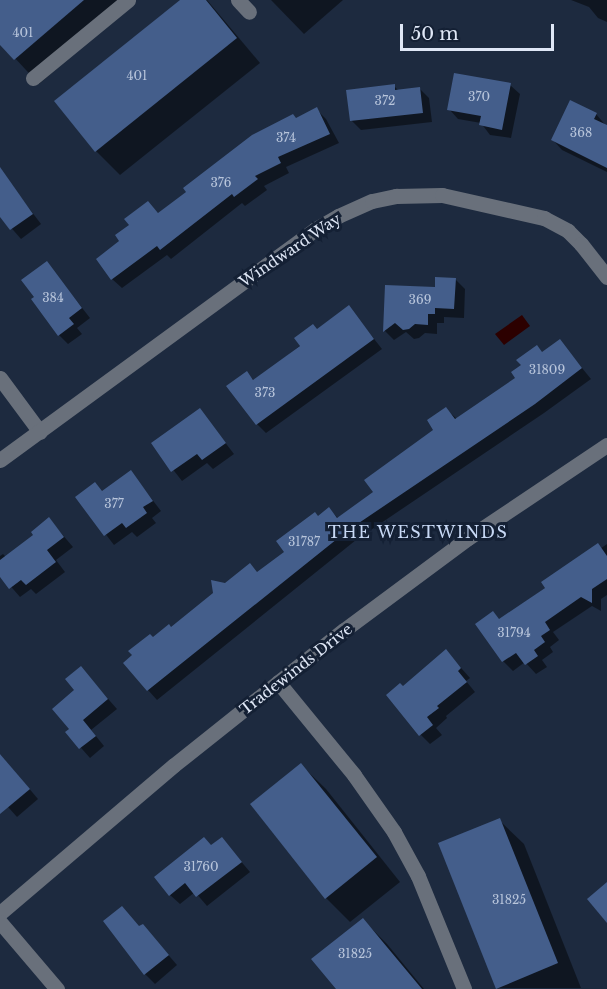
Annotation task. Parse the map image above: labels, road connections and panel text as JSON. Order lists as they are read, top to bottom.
{
  "streets": {
    "street": ["Windward Way", "Tradewinds Drive"]
  },
  "districts": ["THE WESTWINDS"],
  "house_numbers": [
    "401",
    "401",
    "370",
    "372",
    "368",
    "374",
    "376",
    "384",
    "369",
    "31809",
    "373",
    "377",
    "31787",
    "31794",
    "31760",
    "31825",
    "31825"
  ],
  "scale_bar": "50 m"
}
